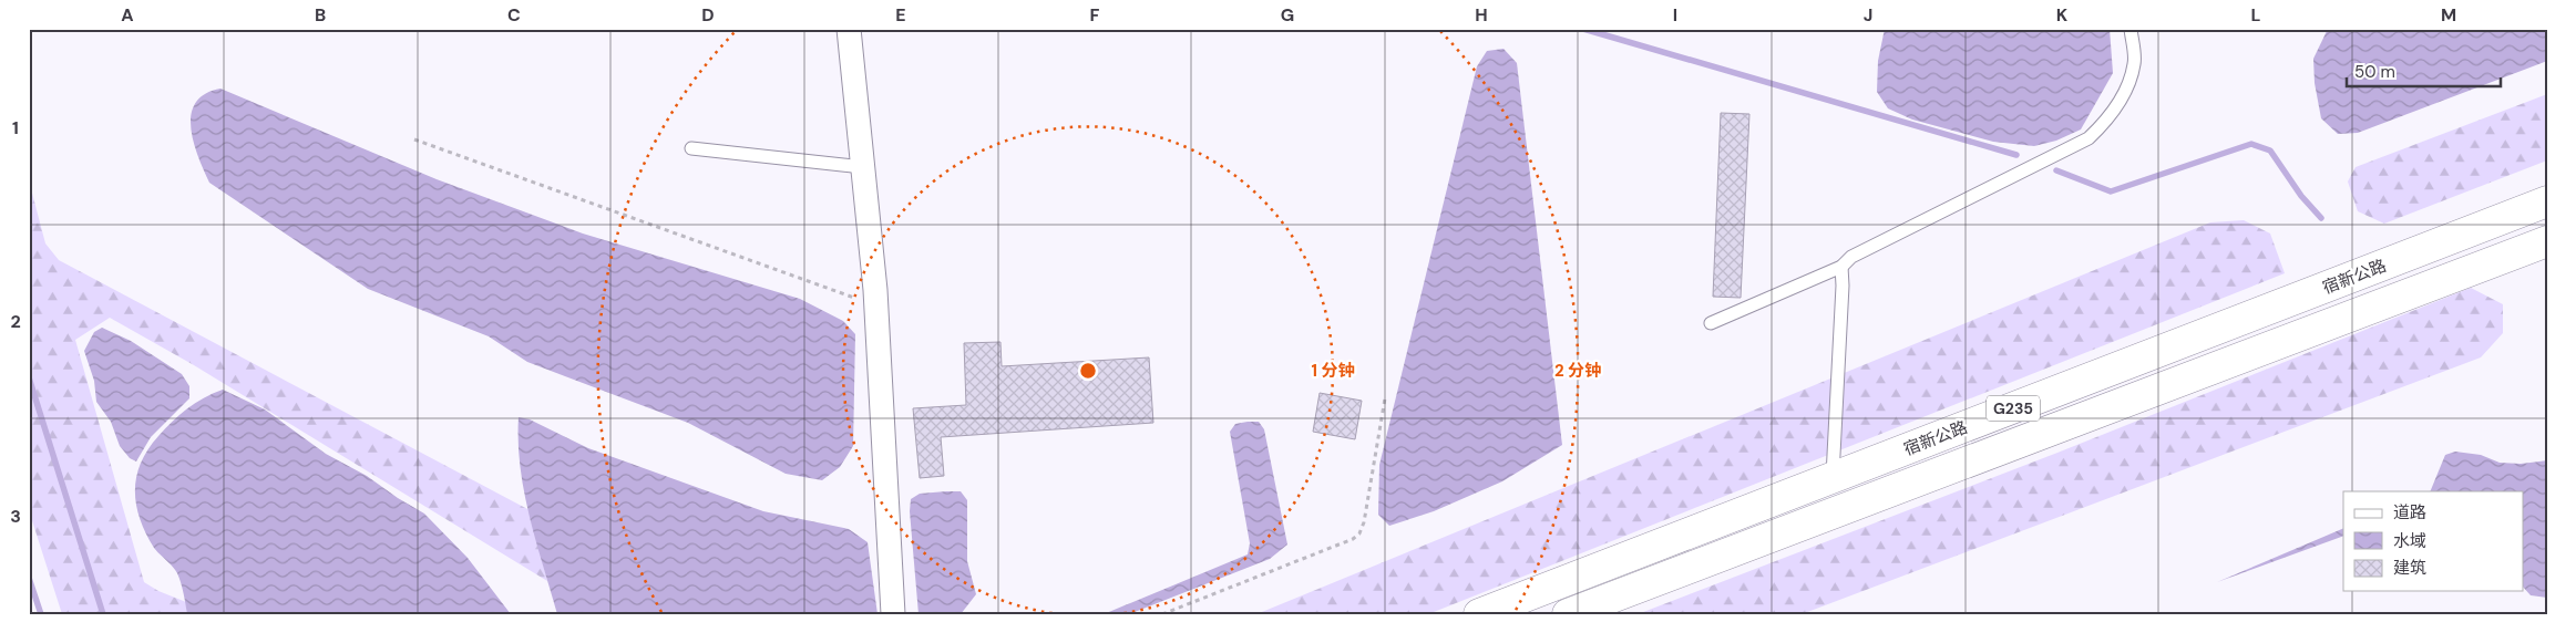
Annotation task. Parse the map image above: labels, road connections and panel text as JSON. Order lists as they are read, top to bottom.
{
  "streets": {
    "highway": ["宿新公路", "G235"]
  },
  "legend": ["道路", "水域", "建筑"],
  "scale_bar": "50 m",
  "grid": {
    "columns": [
      "A",
      "B",
      "C",
      "D",
      "E",
      "F",
      "G",
      "H",
      "I",
      "J",
      "K",
      "L",
      "M"
    ],
    "rows": ["1", "2", "3"]
  },
  "rings": ["1 分钟", "2 分钟"]
}
